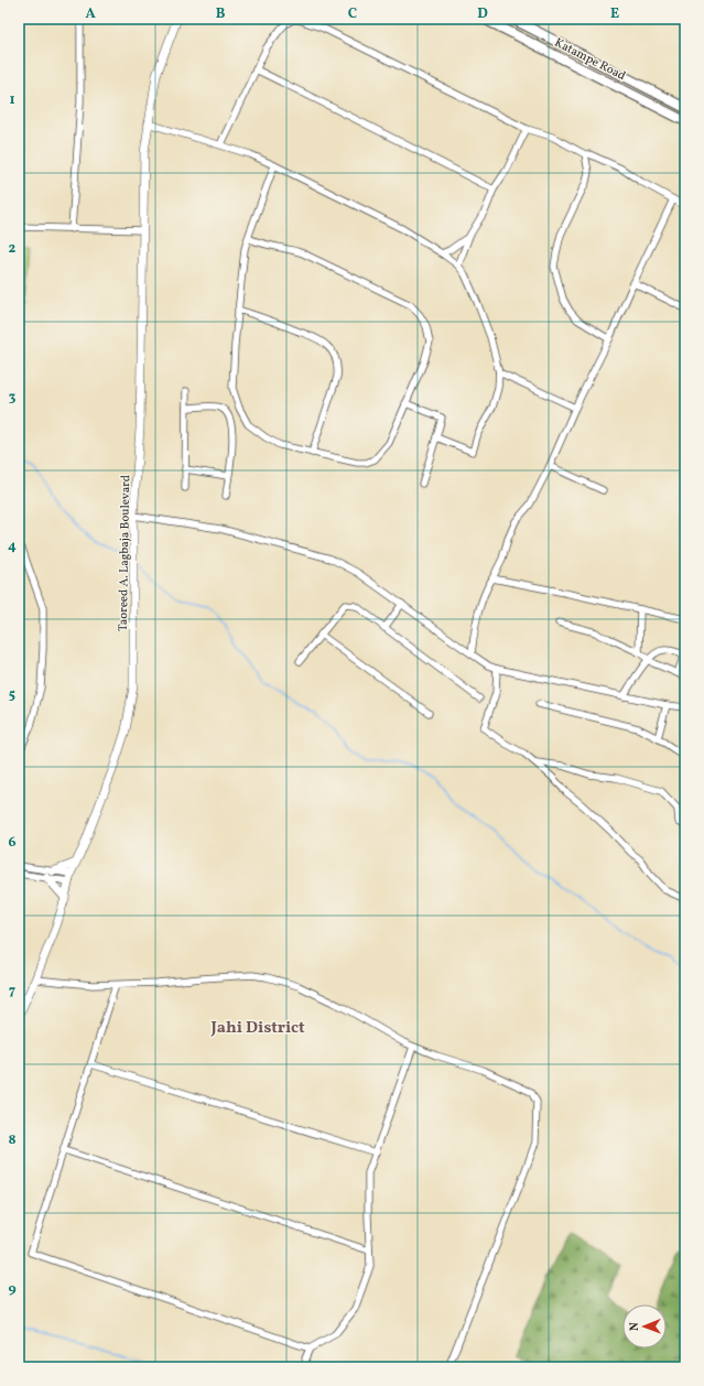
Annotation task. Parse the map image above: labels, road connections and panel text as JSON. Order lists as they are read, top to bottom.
{
  "streets": {
    "main road": ["Katampe Road"],
    "street": ["Taoreed A. Lagbaja Boulevard"]
  },
  "districts": ["Jahi District"],
  "north": "left",
  "grid": {
    "columns": [
      "A",
      "B",
      "C",
      "D",
      "E"
    ],
    "rows": [
      "1",
      "2",
      "3",
      "4",
      "5",
      "6",
      "7",
      "8",
      "9"
    ]
  }
}
